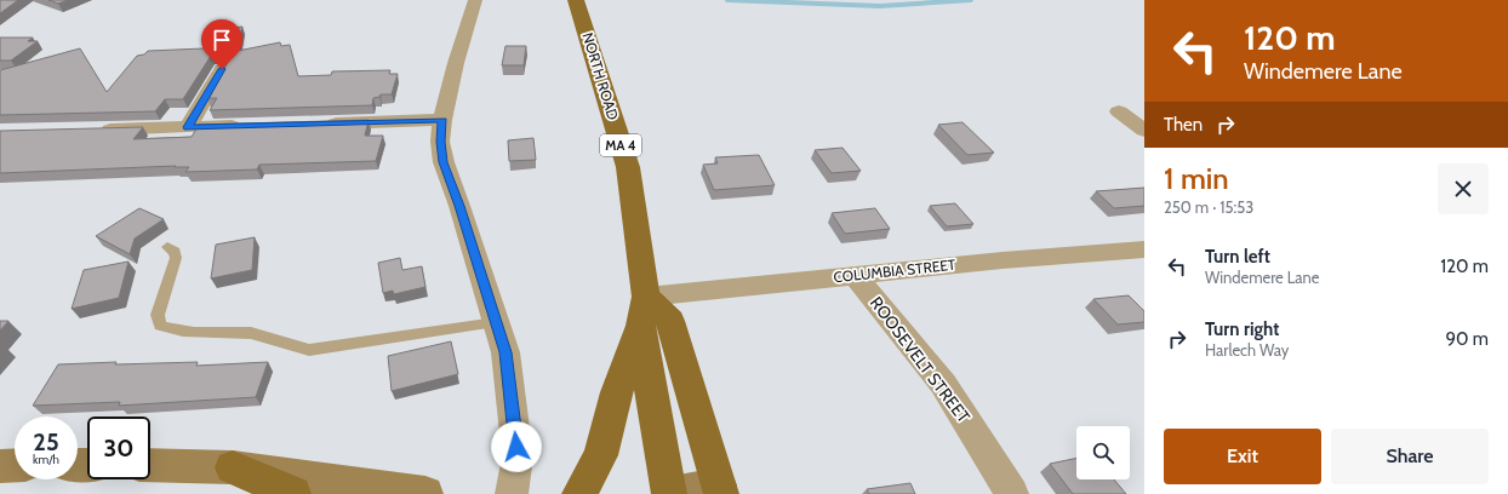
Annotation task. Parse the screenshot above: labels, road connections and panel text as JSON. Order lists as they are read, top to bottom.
{
  "streets": {
    "main road": ["NORTH ROAD", "MA 4"],
    "street": ["COLUMBIA STREET", "ROOSEVELT STREET"]
  },
  "crossings": [
    ["NORTH ROAD", "COLUMBIA STREET"],
    ["COLUMBIA STREET", "ROOSEVELT STREET"]
  ],
  "page": {
    "turn": ["120 m", "Windemere Lane"],
    "then": "Then",
    "heading": ["1 min", "250 m · 15:53"],
    "list": [
      {
        "name": "Turn left",
        "note": "Windemere Lane",
        "value": "120 m"
      },
      {
        "name": "Turn right",
        "note": "Harlech Way",
        "value": "90 m"
      }
    ],
    "speed": "25 km/h",
    "limit": "30",
    "buttons": ["Exit", "Share"]
  }
}
